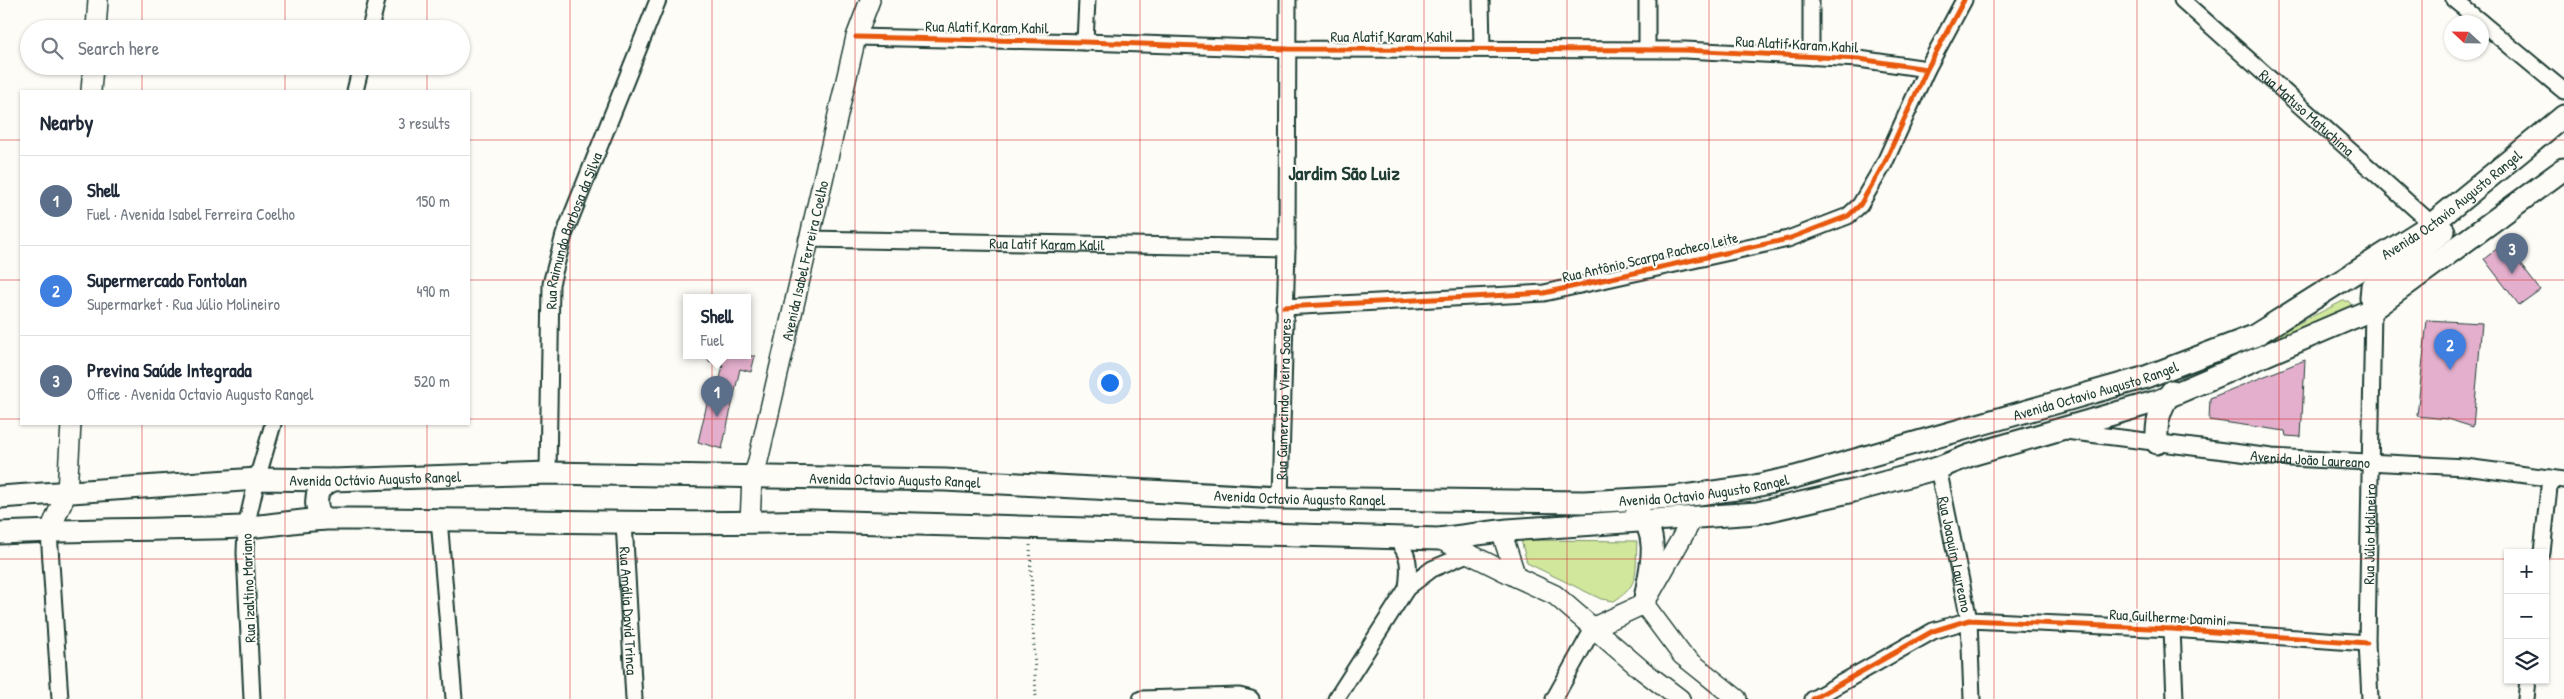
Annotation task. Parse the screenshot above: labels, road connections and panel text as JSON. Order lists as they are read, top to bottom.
{
  "streets": {
    "main road": ["Avenida Octavio Augusto Rangel", "Avenida Octávio Augusto Rangel"],
    "street": [
      "Rua Alatif Karam Kahil",
      "Rua Matuso Matuchima",
      "Rua Raimundo Barbosa da Silva",
      "Rua Latif Karam Kalil",
      "Rua Antônio Scarpa Pacheco Leite",
      "Avenida Isabel Ferreira Coelho",
      "Rua Gumercindo Vieira Soares",
      "Avenida João Laureano",
      "Rua Júlio Molineiro",
      "Rua Joaquim Laureano",
      "Rua Izaltino Mariano",
      "Rua Amália David Trinca",
      "Rua Guilherme Damini"
    ]
  },
  "crossings": [
    ["Rua Alatif Karam Kahil", "Rua Antônio Scarpa Pacheco Leite"],
    ["Rua Alatif Karam Kahil", "Avenida Isabel Ferreira Coelho"],
    ["Rua Alatif Karam Kahil", "Rua Gumercindo Vieira Soares"],
    ["Rua Matuso Matuchima", "Avenida Octavio Augusto Rangel"],
    ["Avenida Octavio Augusto Rangel", "Avenida Isabel Ferreira Coelho"],
    ["Avenida Octavio Augusto Rangel", "Rua Gumercindo Vieira Soares"],
    ["Avenida Octavio Augusto Rangel", "Avenida João Laureano"],
    ["Avenida Octavio Augusto Rangel", "Avenida Octávio Augusto Rangel"],
    ["Avenida Octavio Augusto Rangel", "Rua Júlio Molineiro"],
    ["Avenida Octavio Augusto Rangel", "Rua Joaquim Laureano"],
    ["Rua Raimundo Barbosa da Silva", "Avenida Octávio Augusto Rangel"],
    ["Rua Latif Karam Kalil", "Avenida Isabel Ferreira Coelho"],
    ["Rua Latif Karam Kalil", "Rua Gumercindo Vieira Soares"],
    ["Rua Antônio Scarpa Pacheco Leite", "Rua Gumercindo Vieira Soares"],
    ["Avenida Isabel Ferreira Coelho", "Avenida Octávio Augusto Rangel"],
    ["Avenida João Laureano", "Rua Júlio Molineiro"],
    ["Avenida Octávio Augusto Rangel", "Rua Izaltino Mariano"],
    ["Rua Júlio Molineiro", "Rua Guilherme Damini"],
    ["Rua Joaquim Laureano", "Rua Guilherme Damini"]
  ],
  "districts": ["Jardim São Luiz"],
  "north": "left",
  "page": {
    "search": "Search here",
    "heading": ["Nearby", "3 results"],
    "list": [
      {
        "mark": "1",
        "name": "Shell",
        "note": "Fuel · Avenida Isabel Ferreira Coelho",
        "value": "150 m"
      },
      {
        "mark": "2",
        "name": "Supermercado Fontolan",
        "note": "Supermarket · Rua Júlio Molineiro",
        "value": "490 m"
      },
      {
        "mark": "3",
        "name": "Previna Saúde Integrada",
        "note": "Office · Avenida Octavio Augusto Rangel",
        "value": "520 m"
      }
    ],
    "pins": ["3", "2", "1"],
    "popup": ["Shell", "Fuel"],
    "map_buttons": ["+", "−"]
  }
}
